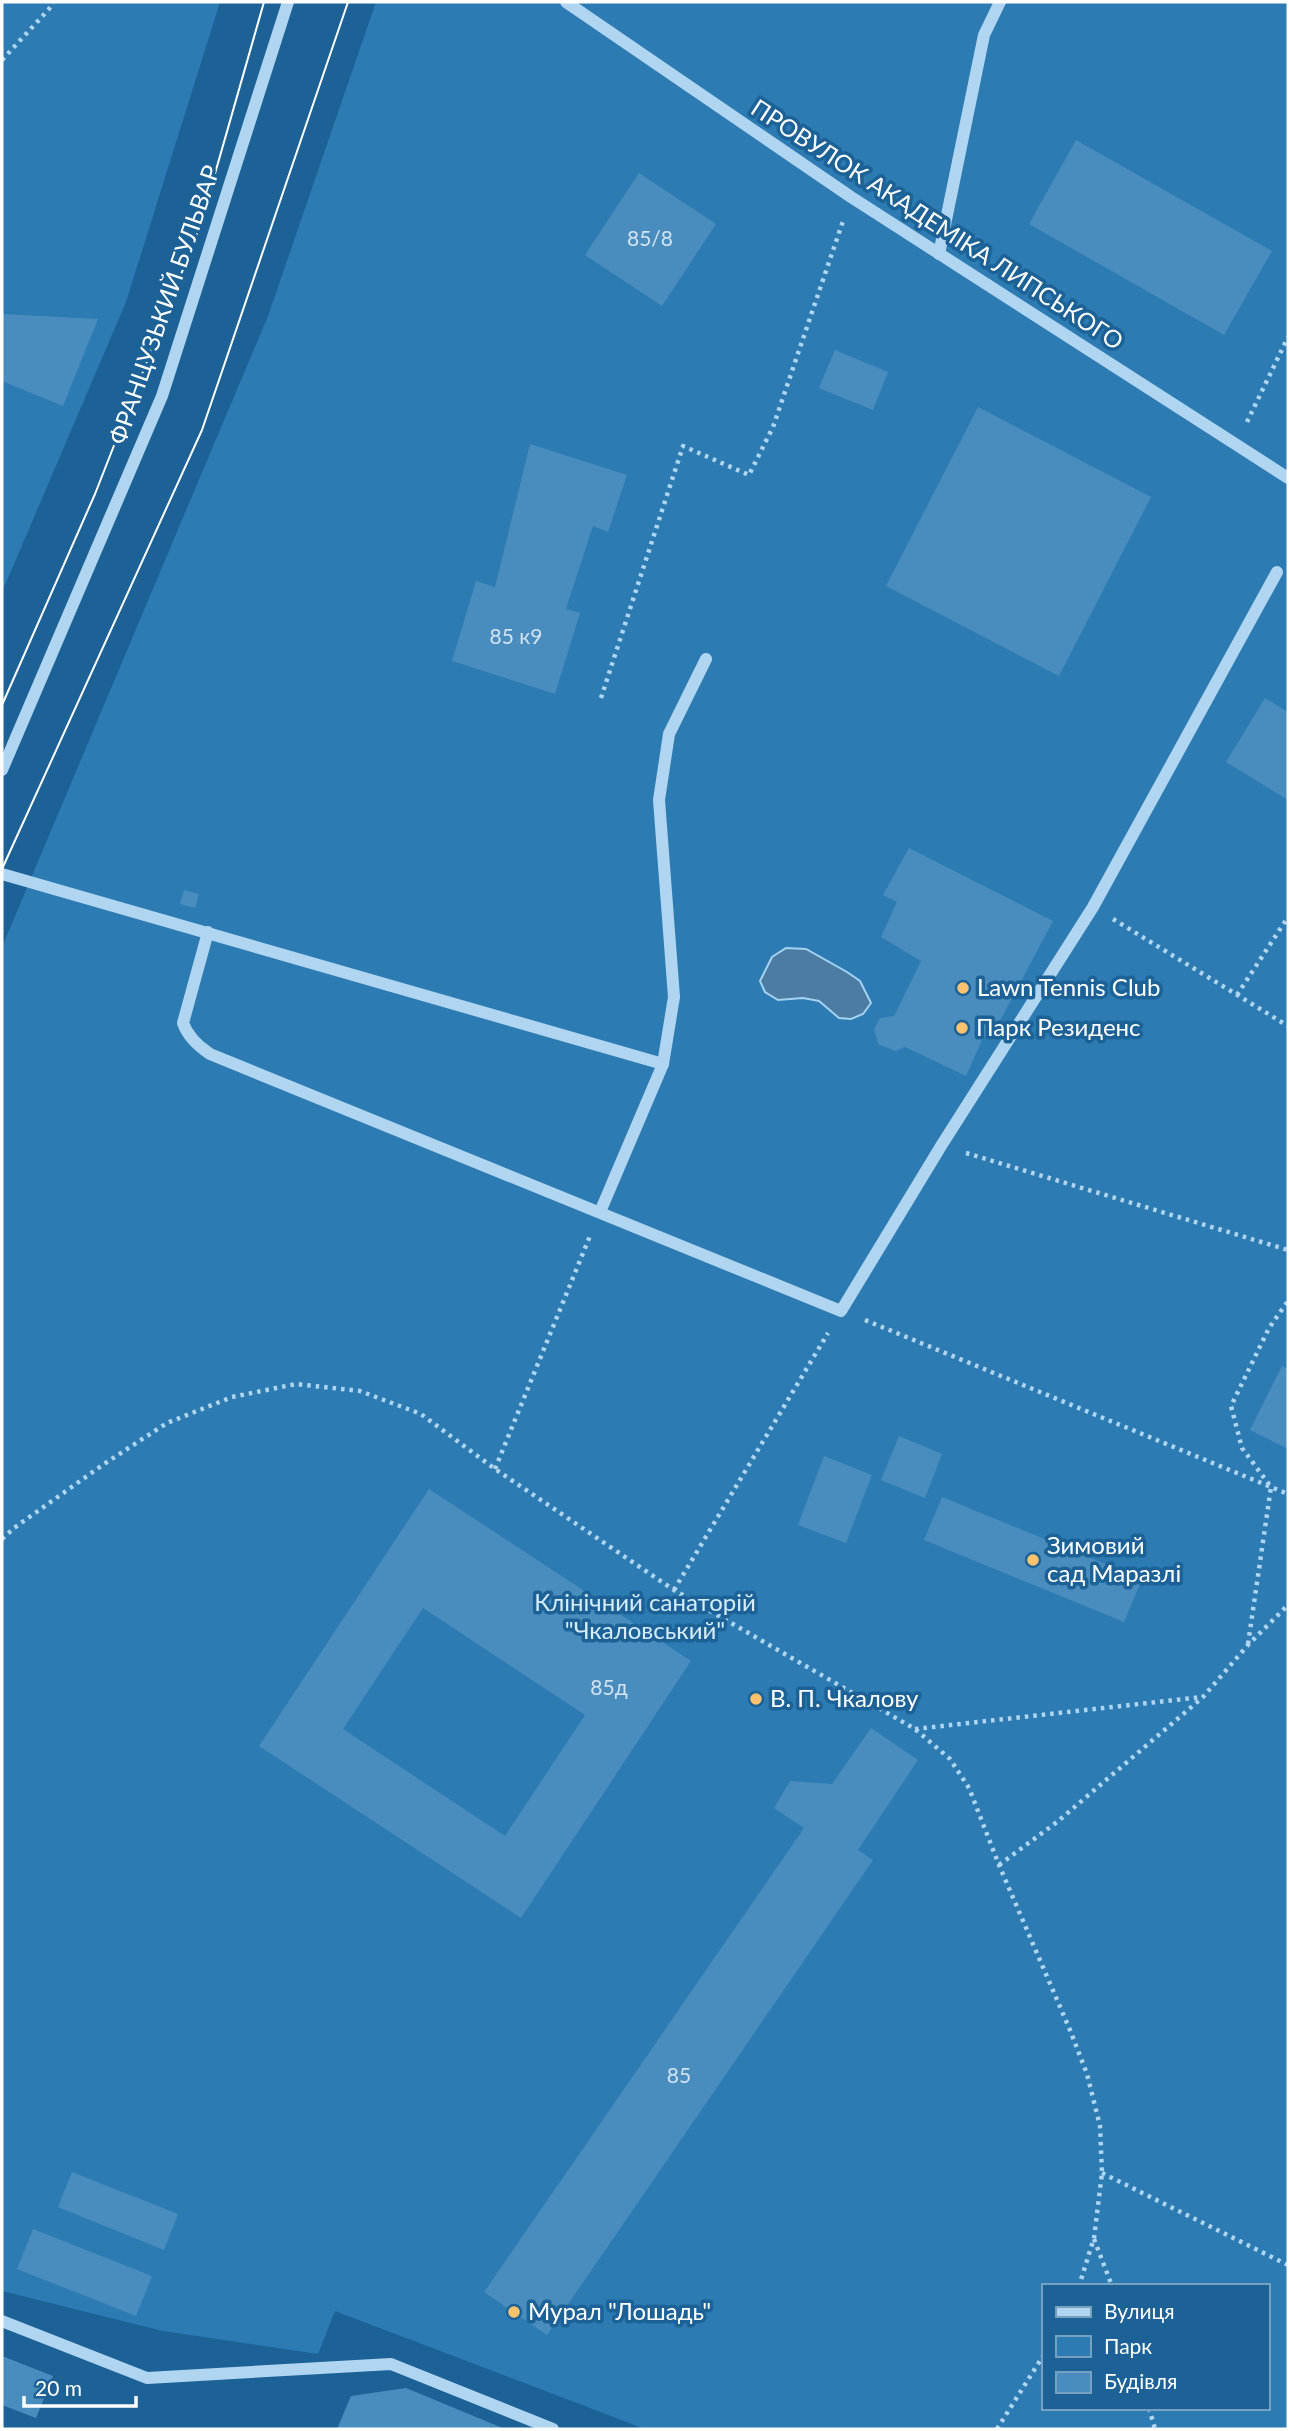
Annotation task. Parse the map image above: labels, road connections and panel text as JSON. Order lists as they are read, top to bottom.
{
  "streets": {
    "street": ["ПРОВУЛОК АКАДЕМІКА ЛИПСЬКОГО", "ФРАНЦУЗЬКИЙ БУЛЬВАР"]
  },
  "parks": ["Клінічний санаторій \"Чкаловський\""],
  "places": [
    "Lawn Tennis Club",
    "Парк Резиденс",
    "Зимовий сад Маразлі",
    "В. П. Чкалову",
    "Мурал \"Лошадь\""
  ],
  "house_numbers": [
    "85/8",
    "85 к9",
    "85д",
    "85"
  ],
  "legend": ["Вулиця", "Парк", "Будівля"],
  "scale_bar": "20 m"
}
